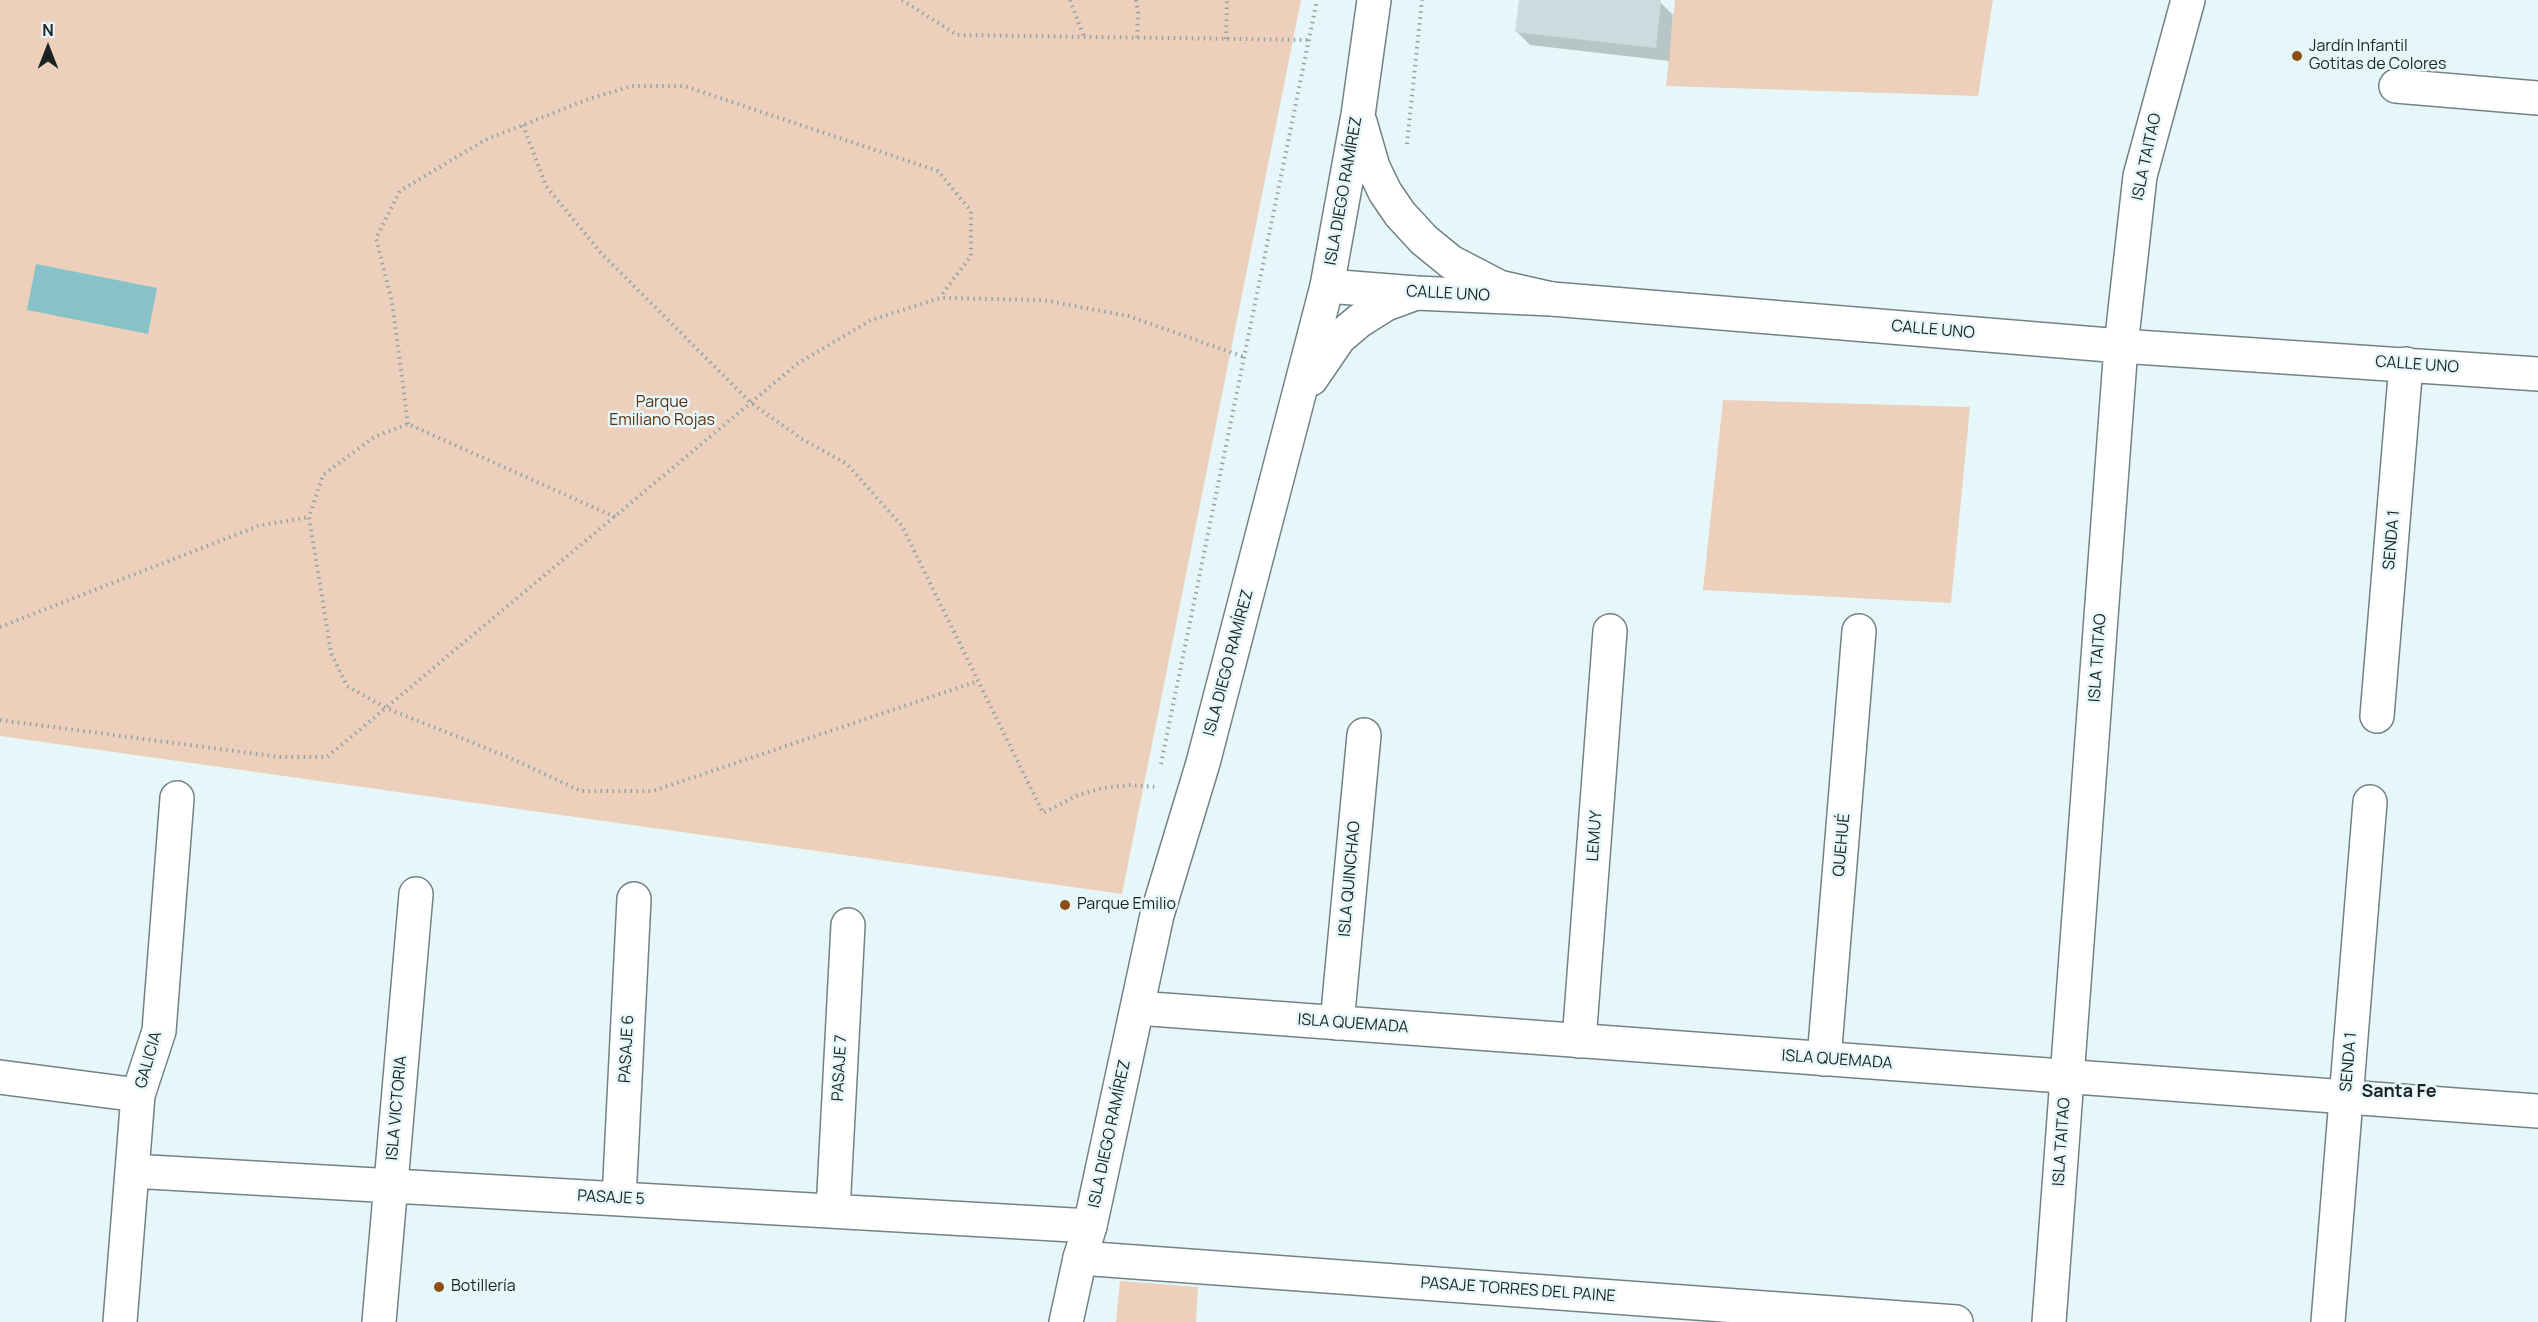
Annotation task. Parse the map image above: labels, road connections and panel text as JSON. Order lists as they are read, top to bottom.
{
  "streets": {
    "street": [
      "ISLA TAITAO",
      "ISLA DIEGO RAMÍREZ",
      "CALLE UNO",
      "SENDA 1",
      "LEMUY",
      "QUEHUÉ",
      "ISLA QUINCHAO",
      "ISLA QUEMADA",
      "PASAJE 6",
      "GALICIA",
      "PASAJE 7",
      "ISLA VICTORIA",
      "PASAJE 5",
      "PASAJE TORRES DEL PAINE"
    ]
  },
  "crossings": [
    ["ISLA TAITAO", "CALLE UNO"],
    ["ISLA TAITAO", "ISLA QUEMADA"],
    ["ISLA DIEGO RAMÍREZ", "CALLE UNO"],
    ["ISLA DIEGO RAMÍREZ", "ISLA QUEMADA"],
    ["ISLA DIEGO RAMÍREZ", "PASAJE 5"],
    ["ISLA DIEGO RAMÍREZ", "PASAJE TORRES DEL PAINE"],
    ["CALLE UNO", "SENDA 1"],
    ["SENDA 1", "ISLA QUEMADA"],
    ["LEMUY", "ISLA QUEMADA"],
    ["QUEHUÉ", "ISLA QUEMADA"],
    ["ISLA QUINCHAO", "ISLA QUEMADA"],
    ["PASAJE 6", "PASAJE 5"],
    ["GALICIA", "PASAJE 5"],
    ["PASAJE 7", "PASAJE 5"],
    ["ISLA VICTORIA", "PASAJE 5"]
  ],
  "districts": ["Santa Fe"],
  "parks": ["Parque Emiliano Rojas"],
  "places": ["Jardín Infantil Gotitas de Colores", "Parque Emilio", "Botillería"],
  "north": "top"
}
